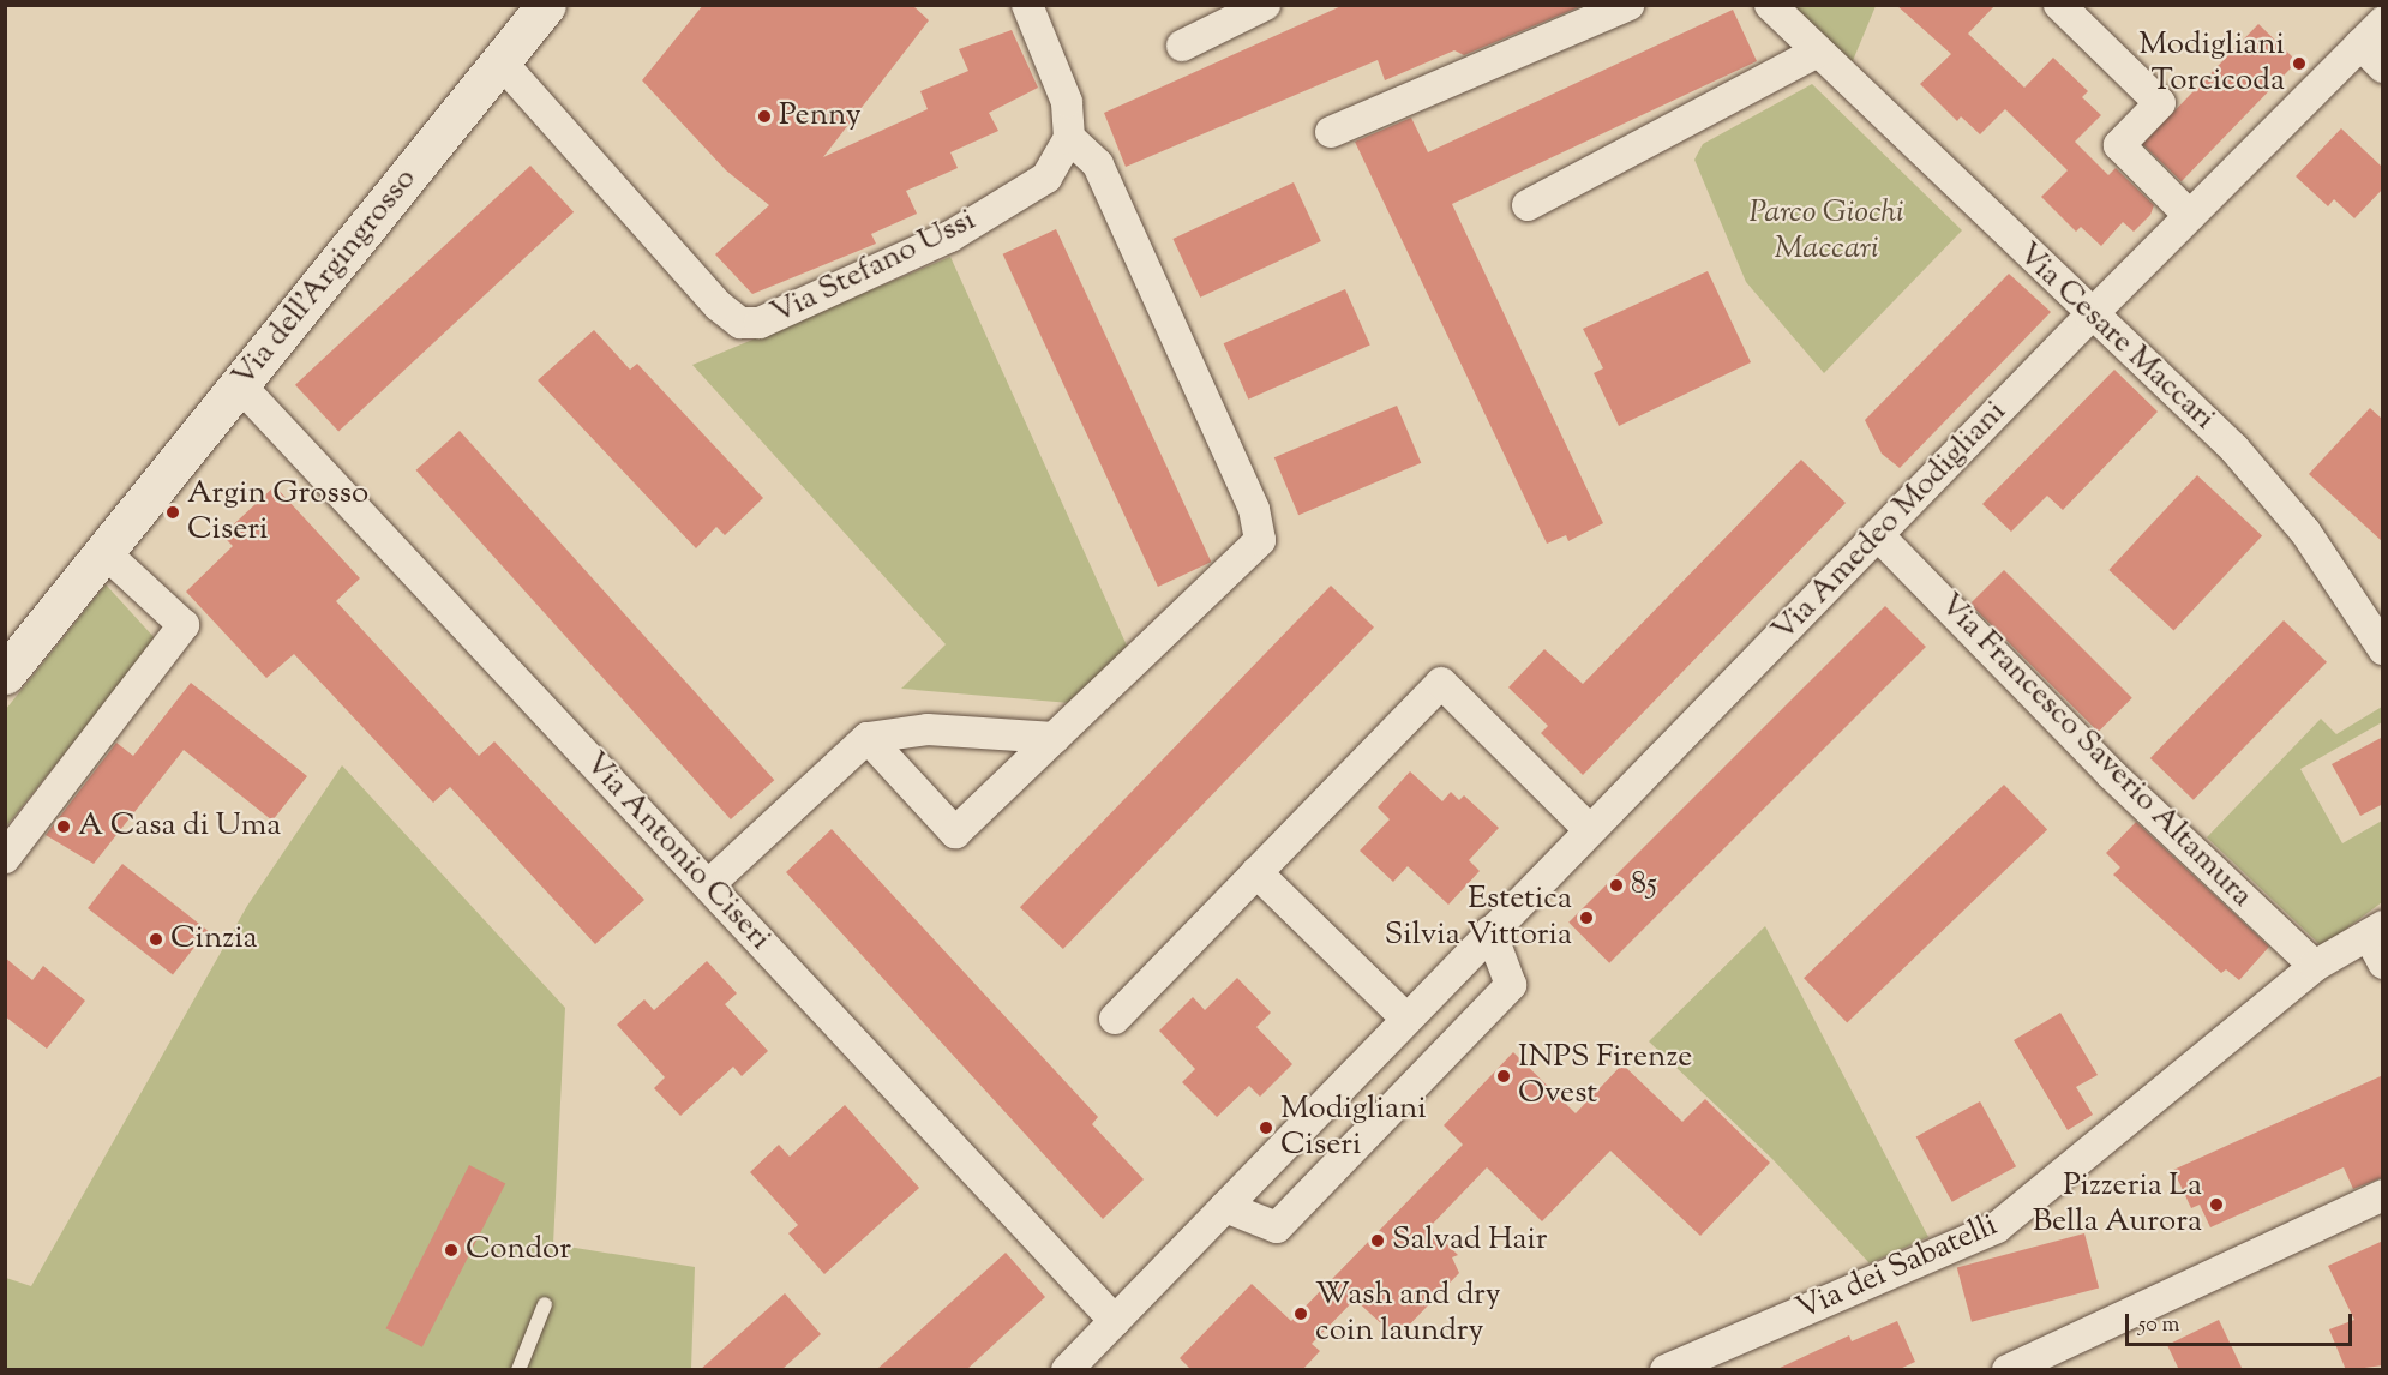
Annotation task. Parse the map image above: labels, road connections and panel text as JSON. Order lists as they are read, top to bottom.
{
  "streets": {
    "street": [
      "Via Stefano Ussi",
      "Via dell'Argingrosso",
      "Via Cesare Maccari",
      "Via Amedeo Modigliani",
      "Via Francesco Saverio Altamura",
      "Via Antonio Ciseri",
      "Via dei Sabatelli"
    ]
  },
  "crossings": [
    ["Via Stefano Ussi", "Via dell'Argingrosso"],
    ["Via dell'Argingrosso", "Via Antonio Ciseri"],
    ["Via Cesare Maccari", "Via Amedeo Modigliani"],
    ["Via Amedeo Modigliani", "Via Francesco Saverio Altamura"],
    ["Via Amedeo Modigliani", "Via Antonio Ciseri"],
    ["Via Francesco Saverio Altamura", "Via dei Sabatelli"]
  ],
  "parks": ["Parco Giochi Maccari"],
  "places": [
    "Modigliani Torcicoda",
    "Penny",
    "Argin Grosso Ciseri",
    "A Casa di Uma",
    "85",
    "Estetica Silvia Vittoria",
    "Cinzia",
    "INPS Firenze Ovest",
    "Modigliani Ciseri",
    "Pizzeria La Bella Aurora",
    "Salvad Hair",
    "Condor",
    "Wash and dry coin laundry"
  ],
  "scale_bar": "50 m"
}
